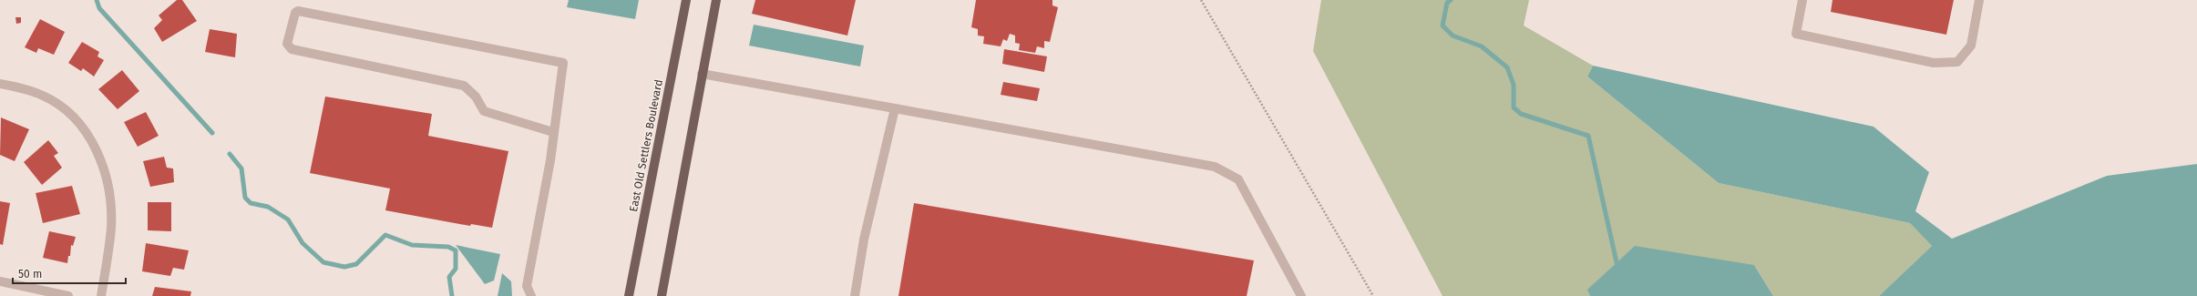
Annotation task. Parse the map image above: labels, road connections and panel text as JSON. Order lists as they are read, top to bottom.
{
  "streets": {
    "main road": ["East Old Settlers Boulevard"]
  },
  "scale_bar": "50 m"
}
